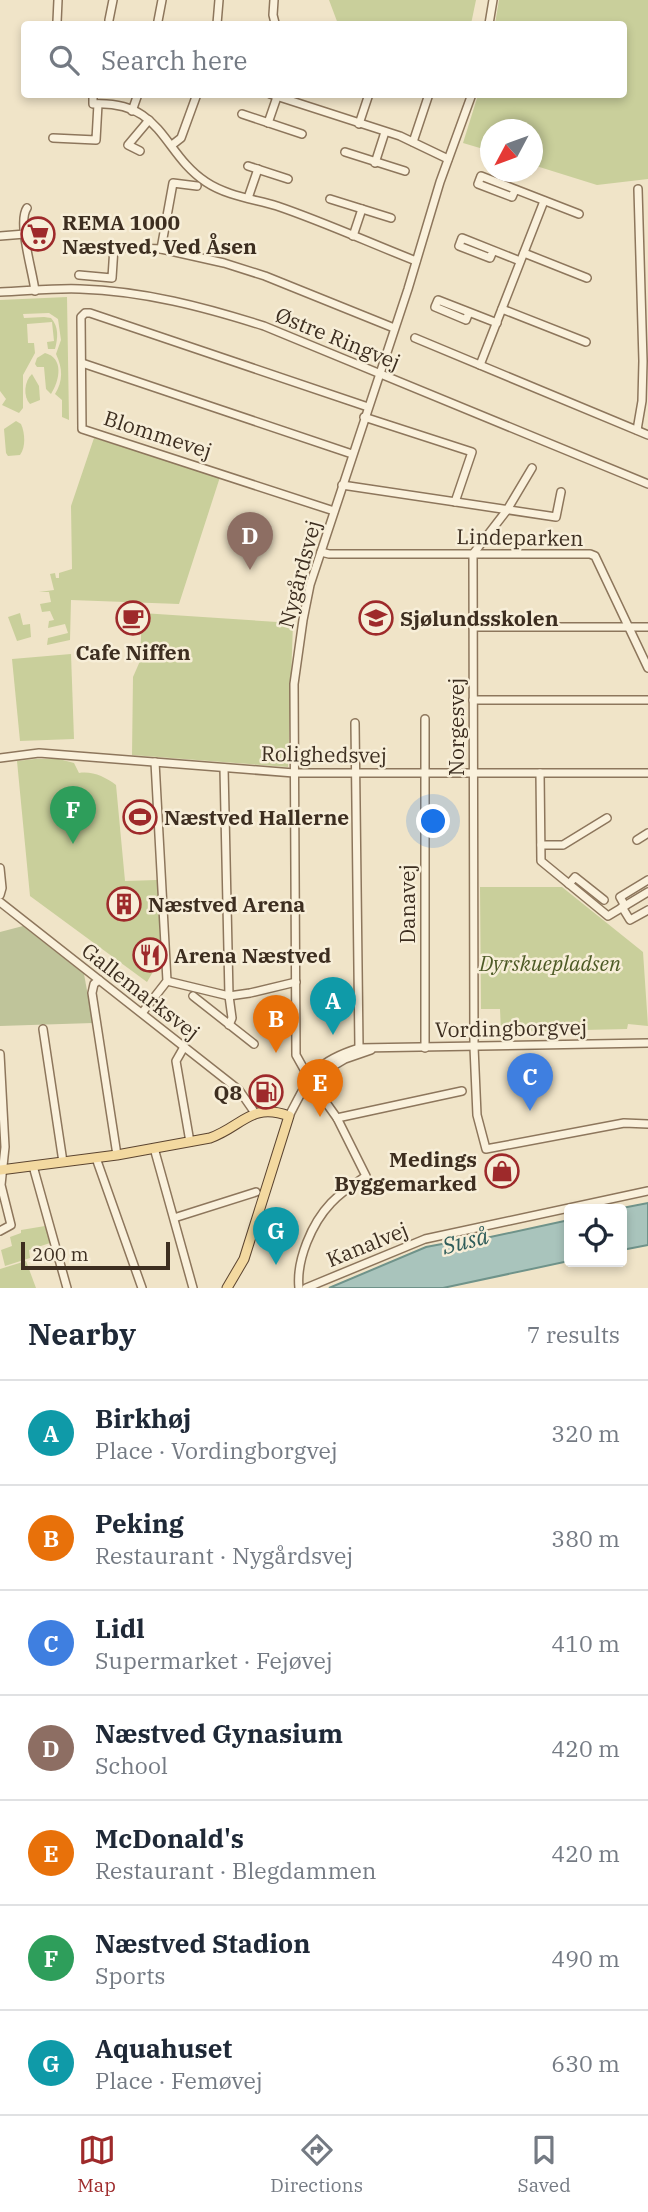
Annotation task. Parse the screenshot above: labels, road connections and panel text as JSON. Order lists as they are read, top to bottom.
{
  "streets": {
    "street": [
      "Østre Ringvej",
      "Blommevej",
      "Lindeparken",
      "Nygårdsvej",
      "Norgesvej",
      "Rolighedsvej",
      "Danavej",
      "Gallemarksvej",
      "Vordingborgvej",
      "Kanalvej"
    ]
  },
  "crossings": [
    ["Østre Ringvej", "Nygårdsvej"],
    ["Blommevej", "Nygårdsvej"],
    ["Lindeparken", "Nygårdsvej"],
    ["Lindeparken", "Norgesvej"],
    ["Nygårdsvej", "Rolighedsvej"],
    ["Nygårdsvej", "Vordingborgvej"],
    ["Norgesvej", "Rolighedsvej"],
    ["Norgesvej", "Vordingborgvej"],
    ["Rolighedsvej", "Danavej"],
    ["Danavej", "Vordingborgvej"]
  ],
  "water": ["Suså"],
  "parks": ["Dyrskuepladsen"],
  "places": {
    "supermarket": ["REMA 1000 Næstved, Ved Åsen"],
    "cafe": ["Cafe Niffen"],
    "school or university": ["Sjølundsskolen"],
    "sports": ["Næstved Hallerne"],
    "building": ["Næstved Arena"],
    "restaurant": ["Arena Næstved"],
    "fuel station": ["Q8"],
    "shop": ["Medings Byggemarked"]
  },
  "scale_bar": "200 m",
  "north": "bottom left",
  "page": {
    "search": "Search here",
    "pins": [
      "D",
      "F",
      "A",
      "B",
      "C",
      "E",
      "G"
    ],
    "scale": "200 m",
    "heading": ["Nearby", "7 results"],
    "list": [
      {
        "mark": "A",
        "name": "Birkhøj",
        "note": "Place · Vordingborgvej",
        "value": "320 m"
      },
      {
        "mark": "B",
        "name": "Peking",
        "note": "Restaurant · Nygårdsvej",
        "value": "380 m"
      },
      {
        "mark": "C",
        "name": "Lidl",
        "note": "Supermarket · Fejøvej",
        "value": "410 m"
      },
      {
        "mark": "D",
        "name": "Næstved Gynasium",
        "note": "School",
        "value": "420 m"
      },
      {
        "mark": "E",
        "name": "McDonald's",
        "note": "Restaurant · Blegdammen",
        "value": "420 m"
      },
      {
        "mark": "F",
        "name": "Næstved Stadion",
        "note": "Sports",
        "value": "490 m"
      },
      {
        "mark": "G",
        "name": "Aquahuset",
        "note": "Place · Femøvej",
        "value": "630 m"
      }
    ],
    "nav": ["Map", "Directions", "Saved"]
  }
}
